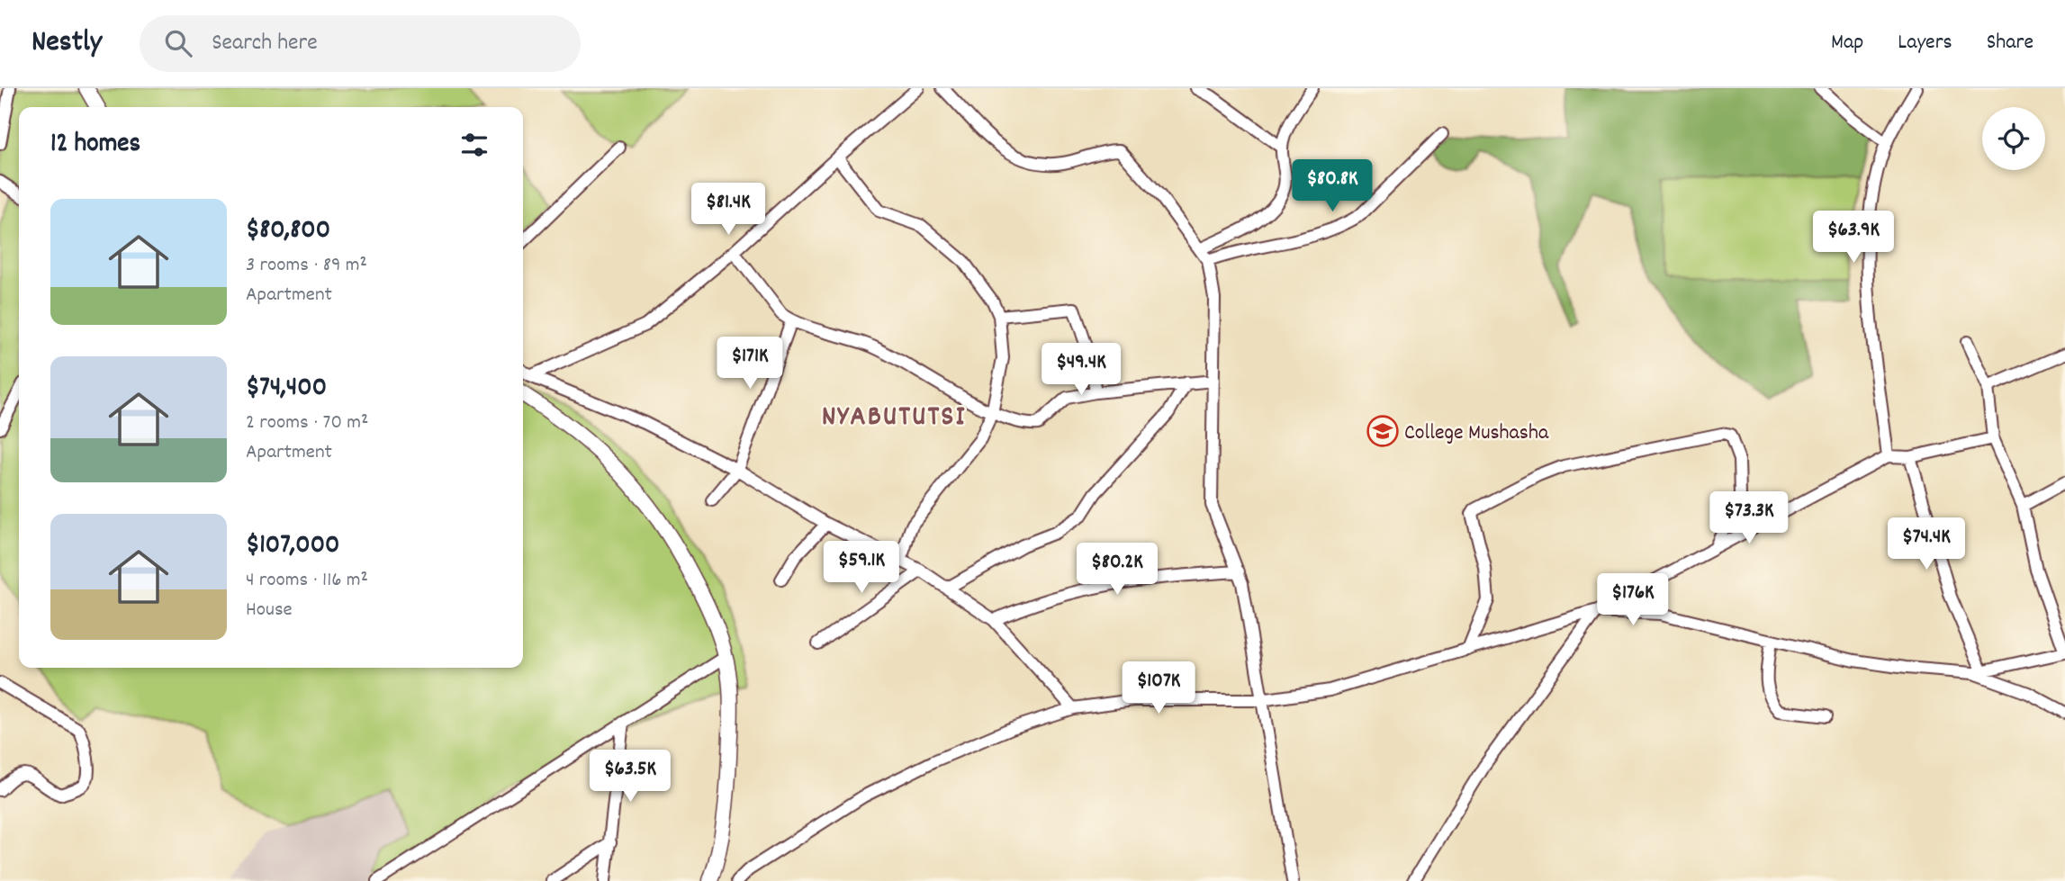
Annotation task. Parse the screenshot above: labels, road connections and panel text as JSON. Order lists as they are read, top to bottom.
{
  "districts": ["NYABUTUTSI"],
  "places": {
    "school or university": ["College Mushasha"]
  },
  "page": {
    "header": "Nestly",
    "search": "Search here",
    "nav": ["Map", "Layers", "Share"],
    "heading": "12 homes",
    "price": [
      "$80.8K",
      "$81.4K",
      "$63.9K",
      "$171K",
      "$49.4K",
      "$73.3K",
      "$74.4K",
      "$59.1K",
      "$80.2K",
      "$176K",
      "$107K",
      "$63.5K"
    ],
    "list": [
      {
        "name": "$80,800",
        "note": "3 rooms · 89 m² · Apartment"
      },
      {
        "name": "$74,400",
        "note": "2 rooms · 70 m² · Apartment"
      },
      {
        "name": "$107,000",
        "note": "4 rooms · 116 m² · House"
      }
    ]
  }
}
